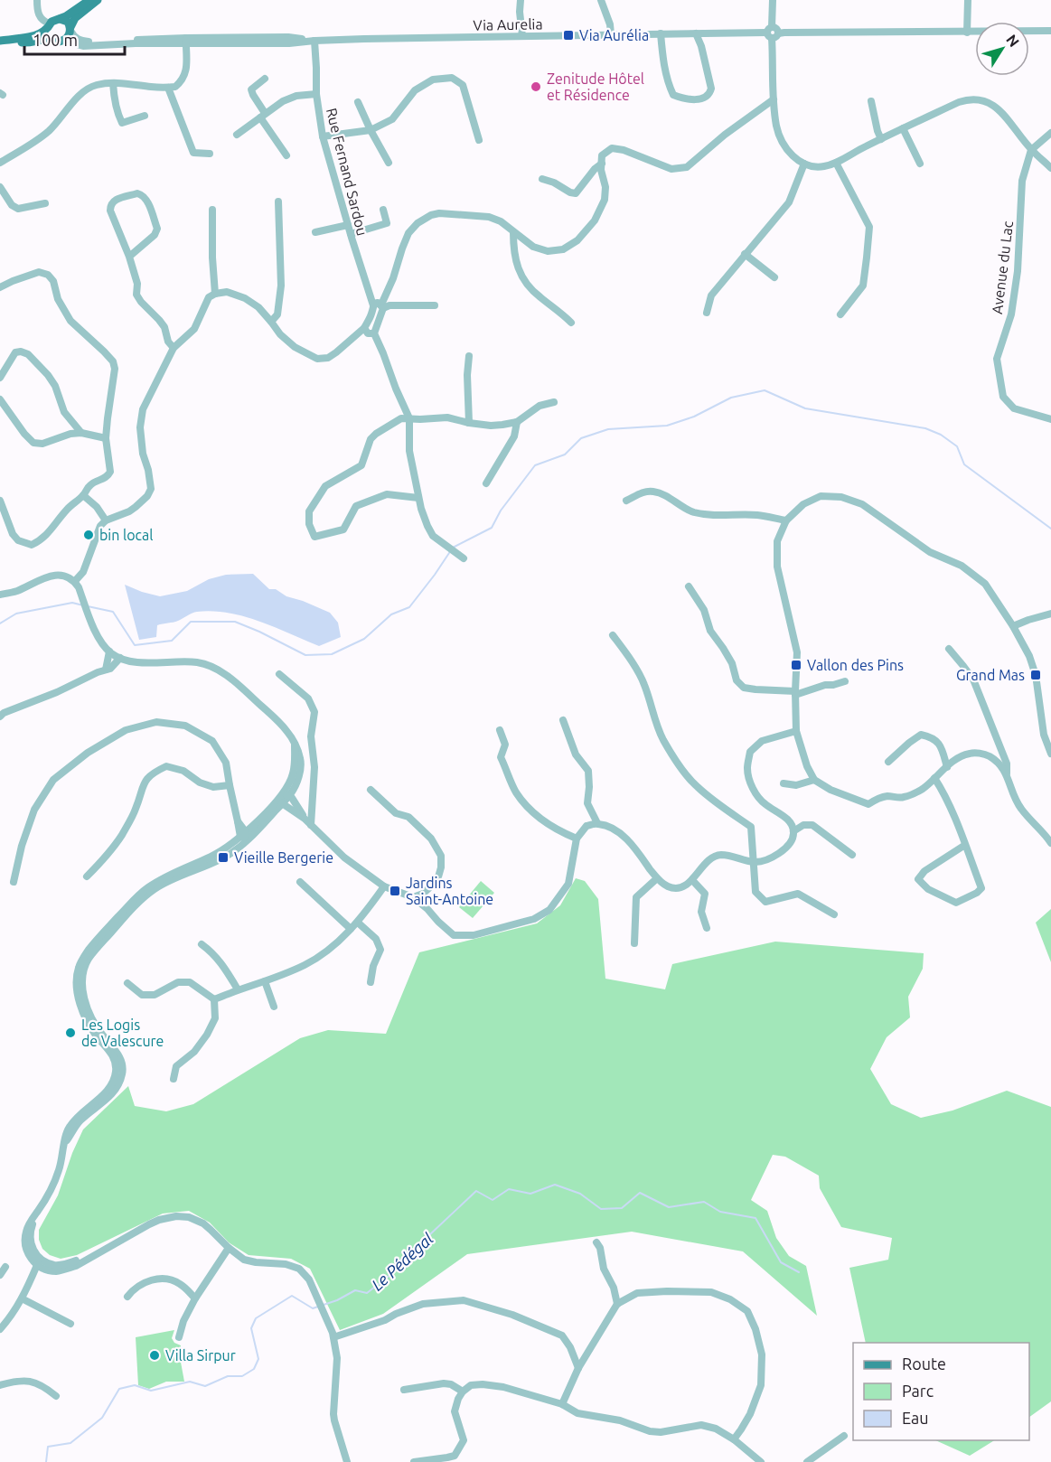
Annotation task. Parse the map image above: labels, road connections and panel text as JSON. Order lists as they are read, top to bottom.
{
  "streets": {
    "street": ["Via Aurelia", "Rue Fernand Sardou", "Avenue du Lac"]
  },
  "crossings": [
    ["Via Aurelia", "Rue Fernand Sardou"]
  ],
  "water": ["Le Pédégal"],
  "places": {
    "transit": [
      "Via Aurélia",
      "Vallon des Pins",
      "Grand Mas",
      "Vieille Bergerie",
      "Jardins Saint-Antoine"
    ],
    "other": [
      "Zenitude Hôtel et Résidence",
      "bin local",
      "Les Logis de Valescure",
      "Villa Sirpur"
    ]
  },
  "legend": ["Route", "Parc", "Eau"],
  "scale_bar": "100 m",
  "north": "top right"
}
